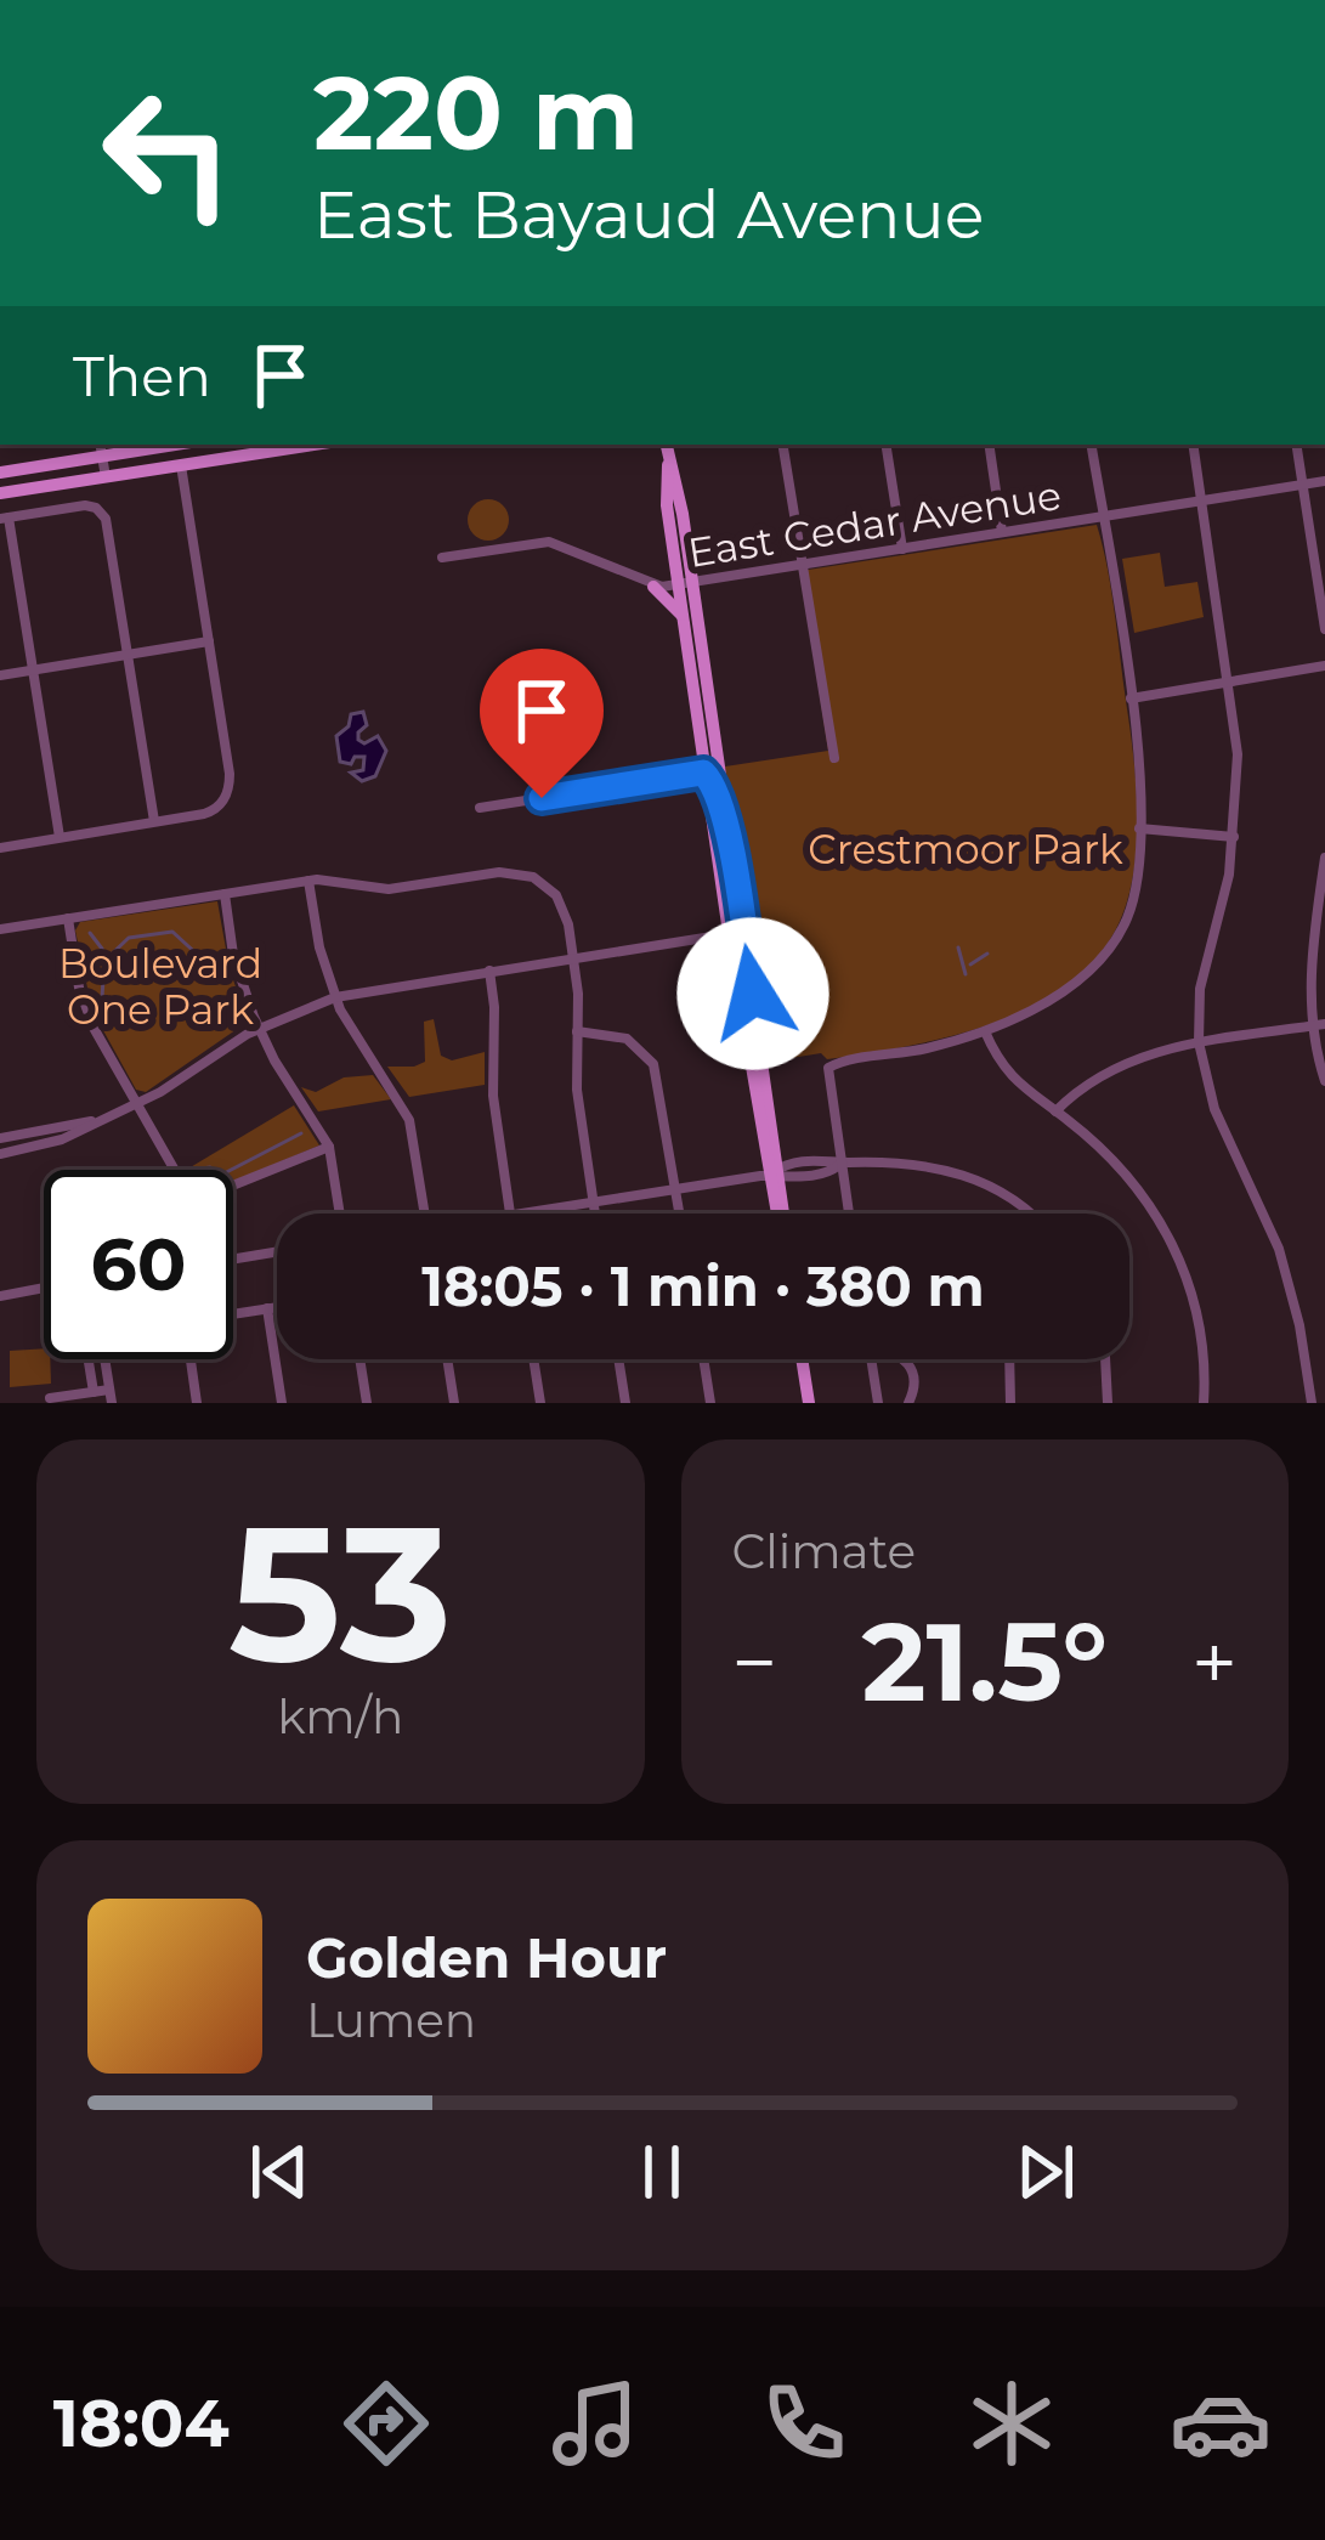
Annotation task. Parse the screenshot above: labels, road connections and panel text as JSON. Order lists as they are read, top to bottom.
{
  "streets": {
    "street": ["East Cedar Avenue"]
  },
  "parks": ["Crestmoor Park", "Boulevard One Park"],
  "page": {
    "turn": ["220 m", "East Bayaud Avenue"],
    "then": "Then",
    "limit": "60",
    "trip": "18:05 · 1 min · 380 m",
    "tile": [
      ["53", "km/h"],
      "Climate"
    ],
    "heat": ["−", "21.5°", "+"],
    "song": ["Golden Hour", "Lumen"],
    "tabs": "18:04"
  }
}
